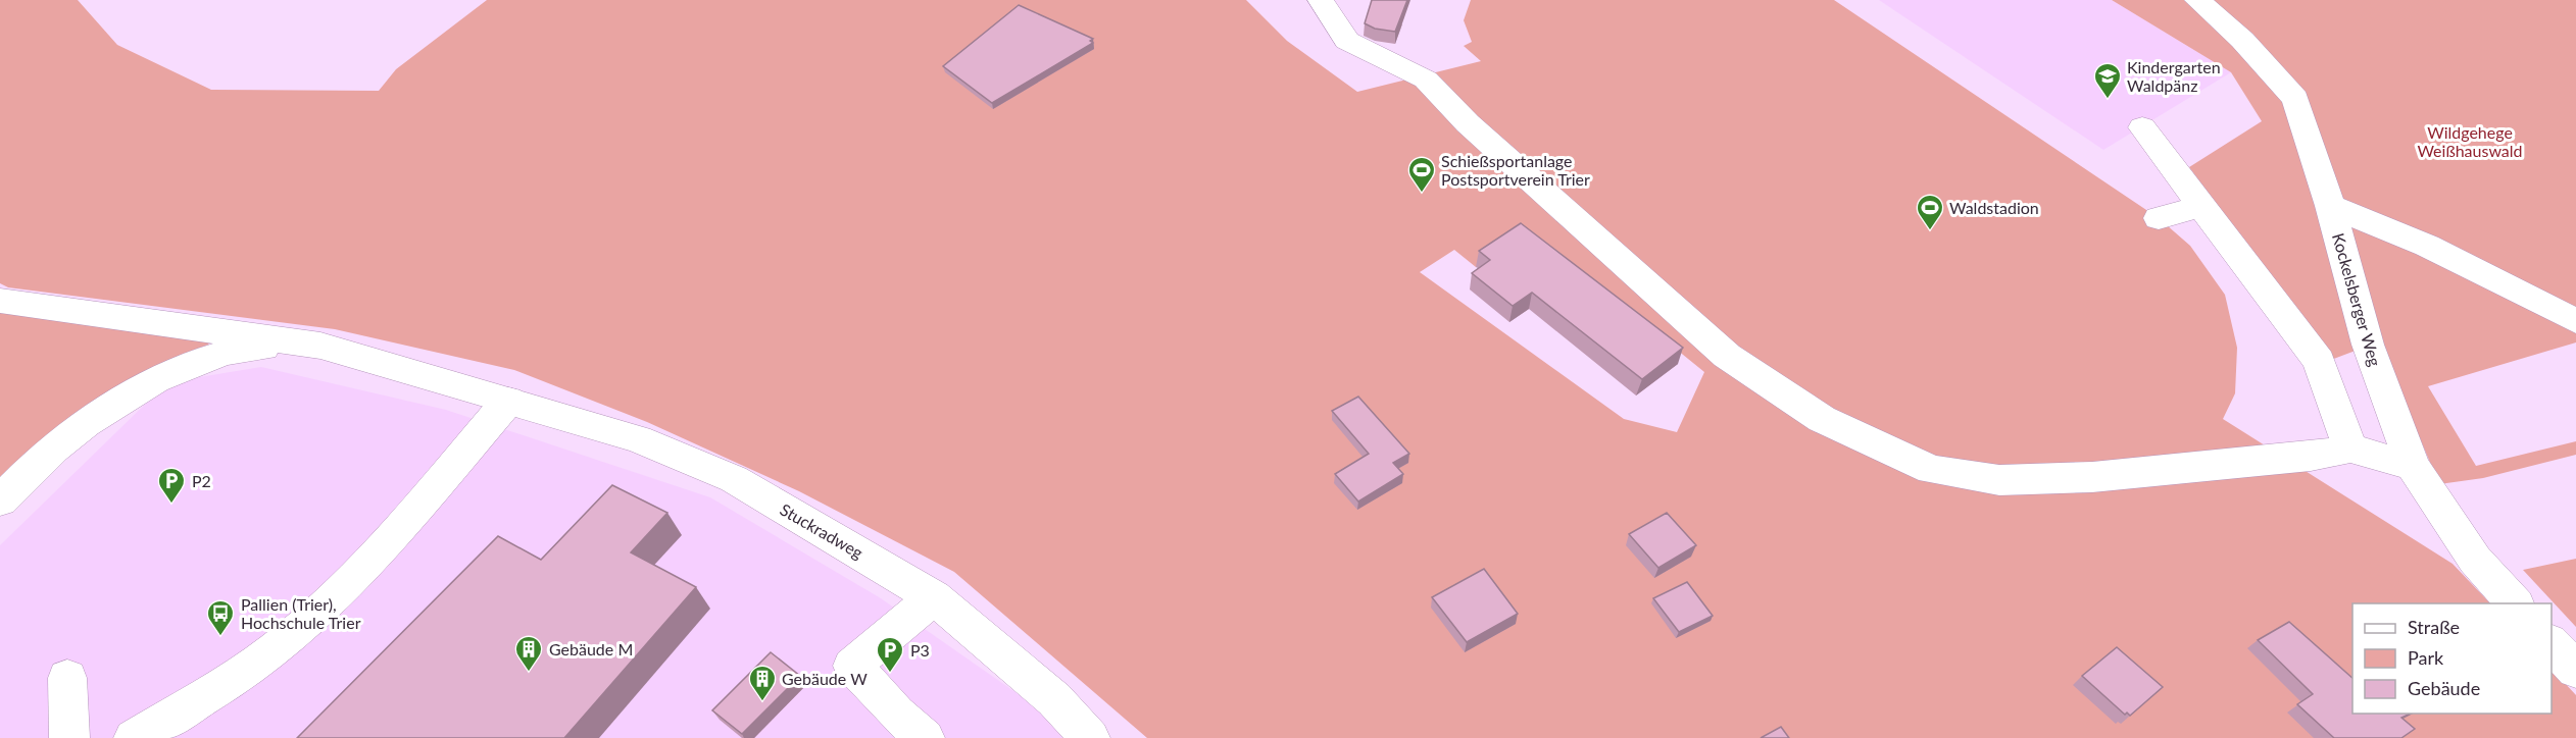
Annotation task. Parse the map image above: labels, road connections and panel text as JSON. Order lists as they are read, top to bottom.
{
  "streets": {
    "street": ["Kockelsberger Weg", "Stuckradweg"]
  },
  "parks": ["Wildgehege Weißhauswald"],
  "places": {
    "school or university": ["Kindergarten Waldpänz"],
    "sports": ["Schießsportanlage Postsportverein Trier", "Waldstadion"],
    "parking": ["P2", "P3"],
    "bus stop": ["Pallien (Trier), Hochschule Trier"],
    "building": ["Gebäude M", "Gebäude W"]
  },
  "legend": ["Straße", "Park", "Gebäude"]
}
